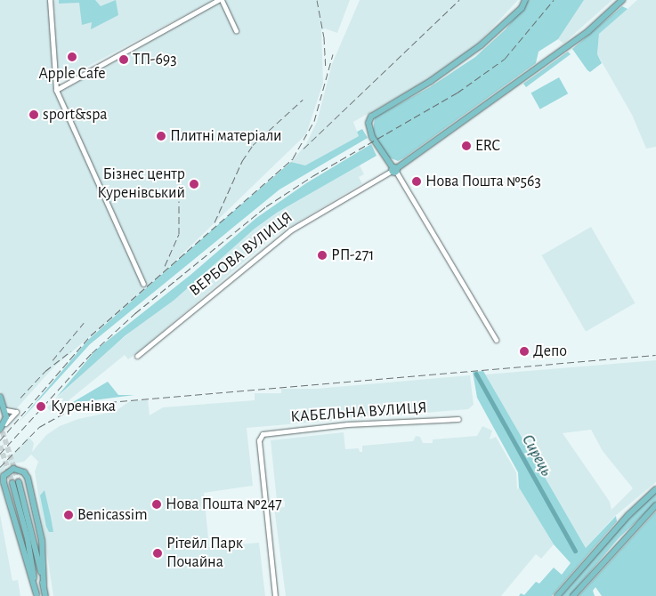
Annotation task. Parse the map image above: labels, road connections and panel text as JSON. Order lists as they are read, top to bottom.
{
  "streets": {
    "main road": ["ВЕРБОВА ВУЛИЦЯ"],
    "street": ["КАБЕЛЬНА ВУЛИЦЯ"]
  },
  "water": ["Сирець"],
  "places": [
    "Apple Cafe",
    "ТП-693",
    "sport&spa",
    "Плитні матеріали",
    "ERC",
    "Нова Пошта №563",
    "Бізнес центр Куренівський",
    "РП-271",
    "Депо",
    "Куренівка",
    "Нова Пошта №247",
    "Benicassim",
    "Рітейл Парк Почайна"
  ]
}
